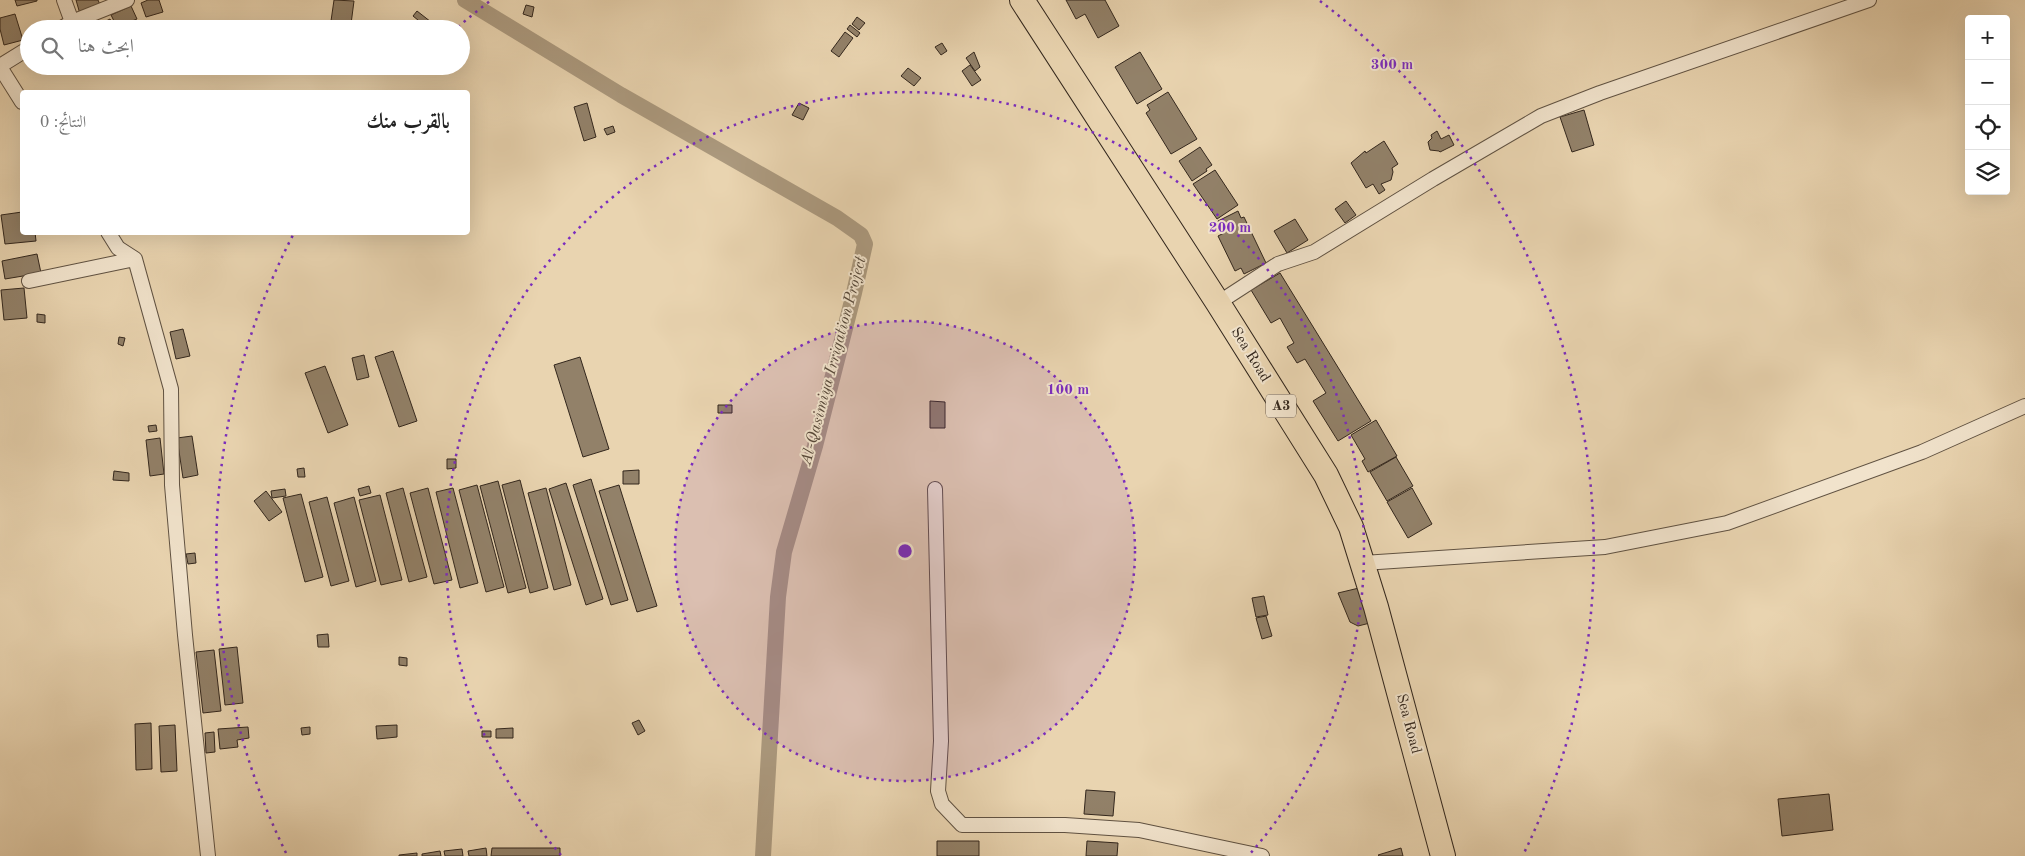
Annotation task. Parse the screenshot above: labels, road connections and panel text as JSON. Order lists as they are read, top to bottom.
{
  "streets": {
    "highway": ["Sea Road", "A3"]
  },
  "water": ["Al-Qasimiya Irrigation Project"],
  "page": {
    "map_buttons": ["+", "−"],
    "search": "ابحث هنا",
    "heading": ["بالقرب منك", "النتائج: 0"]
  },
  "rings": ["300 m", "200 m", "100 m"]
}
